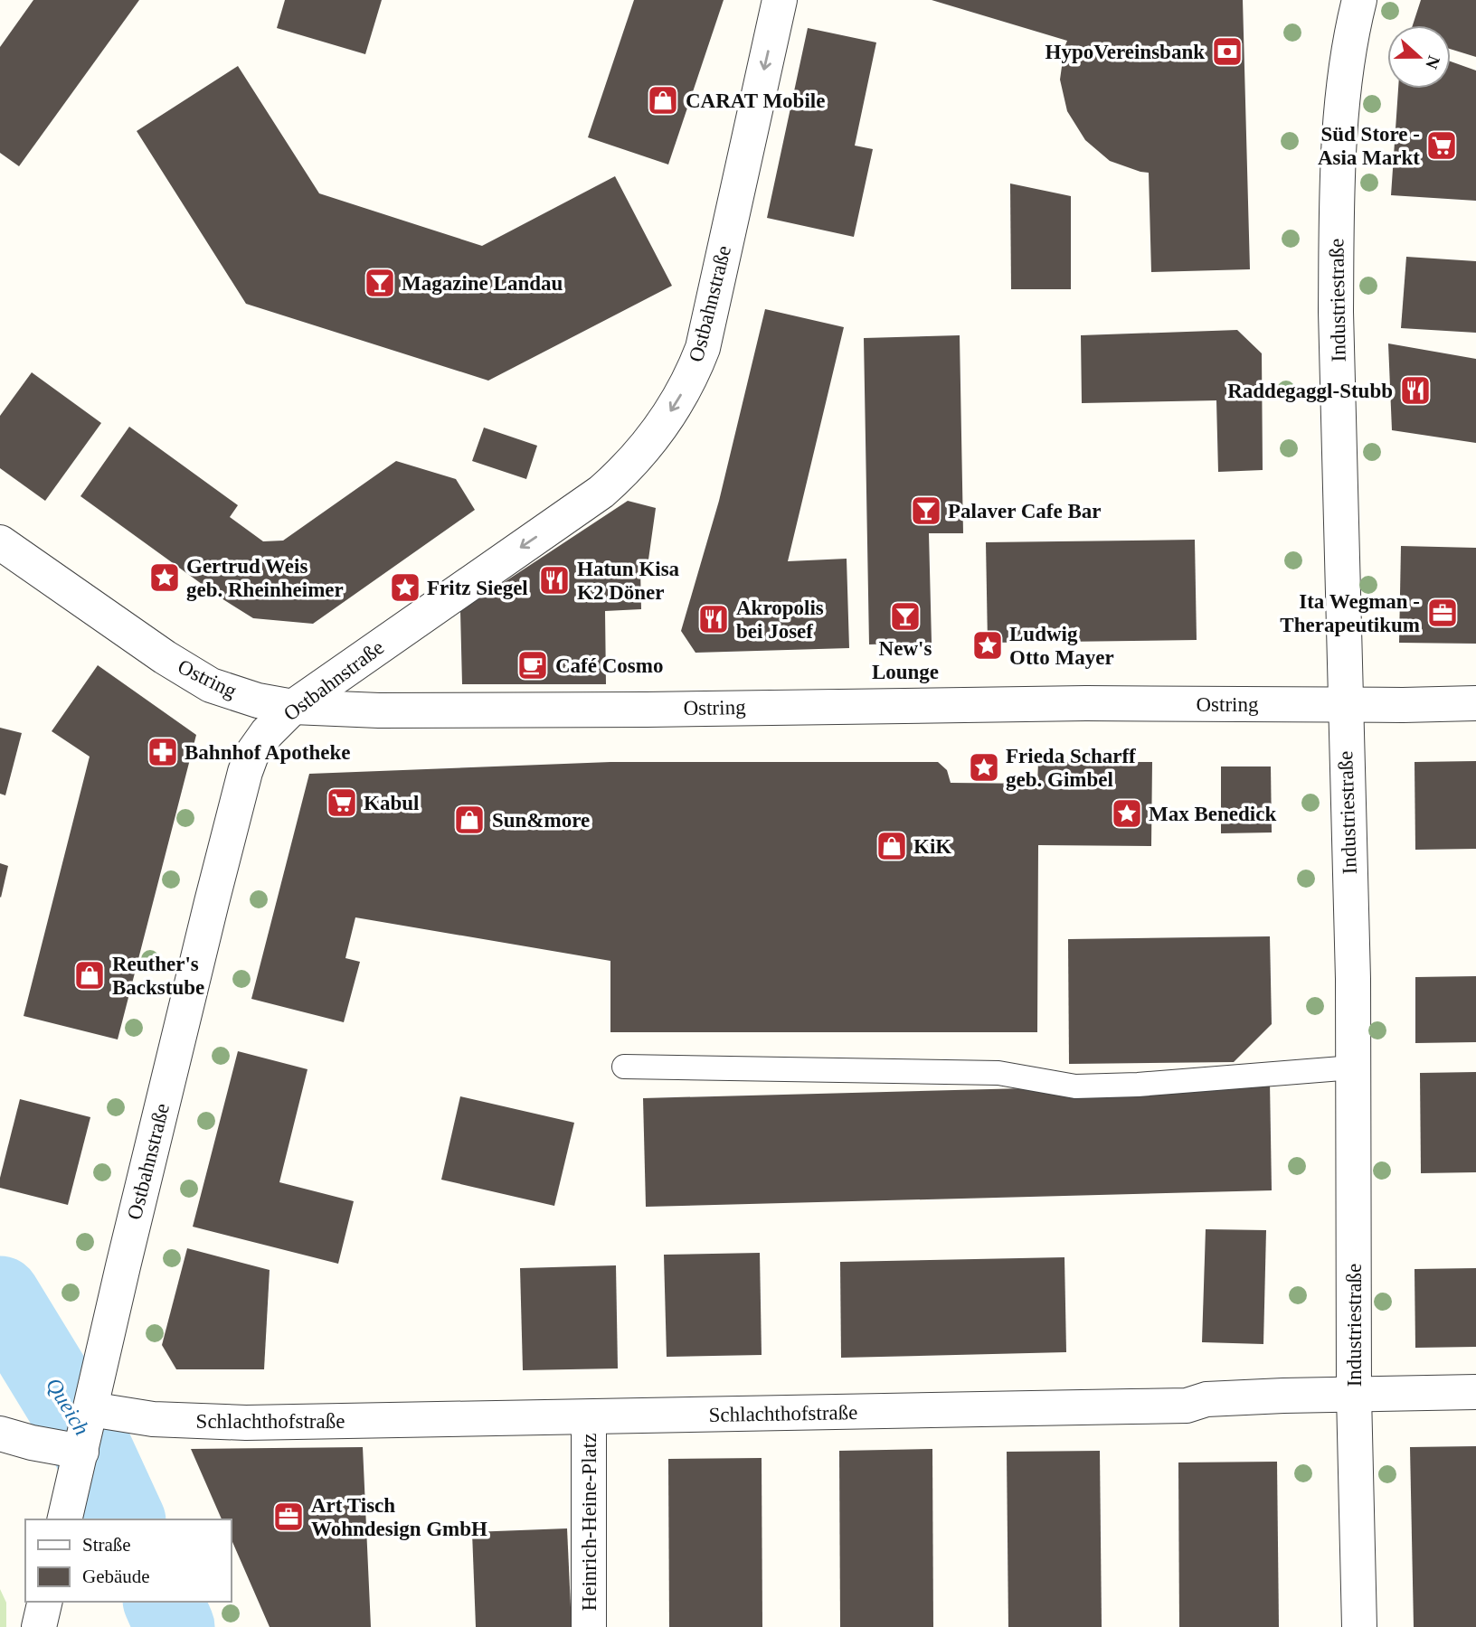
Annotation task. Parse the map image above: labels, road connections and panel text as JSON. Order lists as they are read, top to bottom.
{
  "streets": {
    "street": [
      "Industriestraße",
      "Ostbahnstraße",
      "Ostring",
      "Schlachthofstraße",
      "Heinrich-Heine-Platz"
    ]
  },
  "crossings": [
    ["Industriestraße", "Ostring"],
    ["Industriestraße", "Schlachthofstraße"],
    ["Ostbahnstraße", "Ostring"],
    ["Ostbahnstraße", "Schlachthofstraße"],
    ["Schlachthofstraße", "Heinrich-Heine-Platz"]
  ],
  "one_way": ["Ostbahnstraße"],
  "water": ["Queich"],
  "places": {
    "bank": ["HypoVereinsbank"],
    "shop": [
      "CARAT Mobile",
      "Sun&more",
      "KiK",
      "Reuther's Backstube"
    ],
    "supermarket": ["Süd Store - Asia Markt", "Kabul"],
    "bar": ["Magazine Landau", "Palaver Cafe Bar", "New's Lounge"],
    "restaurant": ["Raddegaggl-Stubb", "Hatun Kisa K2 Döner", "Akropolis bei Josef"],
    "place": [
      "Gertrud Weis geb. Rheinheimer",
      "Fritz Siegel",
      "Ludwig Otto Mayer",
      "Frieda Scharff geb. Gimbel",
      "Max Benedick"
    ],
    "office": ["Ita Wegman - Therapeutikum", "Art Tisch Wohndesign GmbH"],
    "cafe": ["Café Cosmo"],
    "pharmacy": ["Bahnhof Apotheke"]
  },
  "legend": ["Straße", "Gebäude"],
  "north": "right"
}
